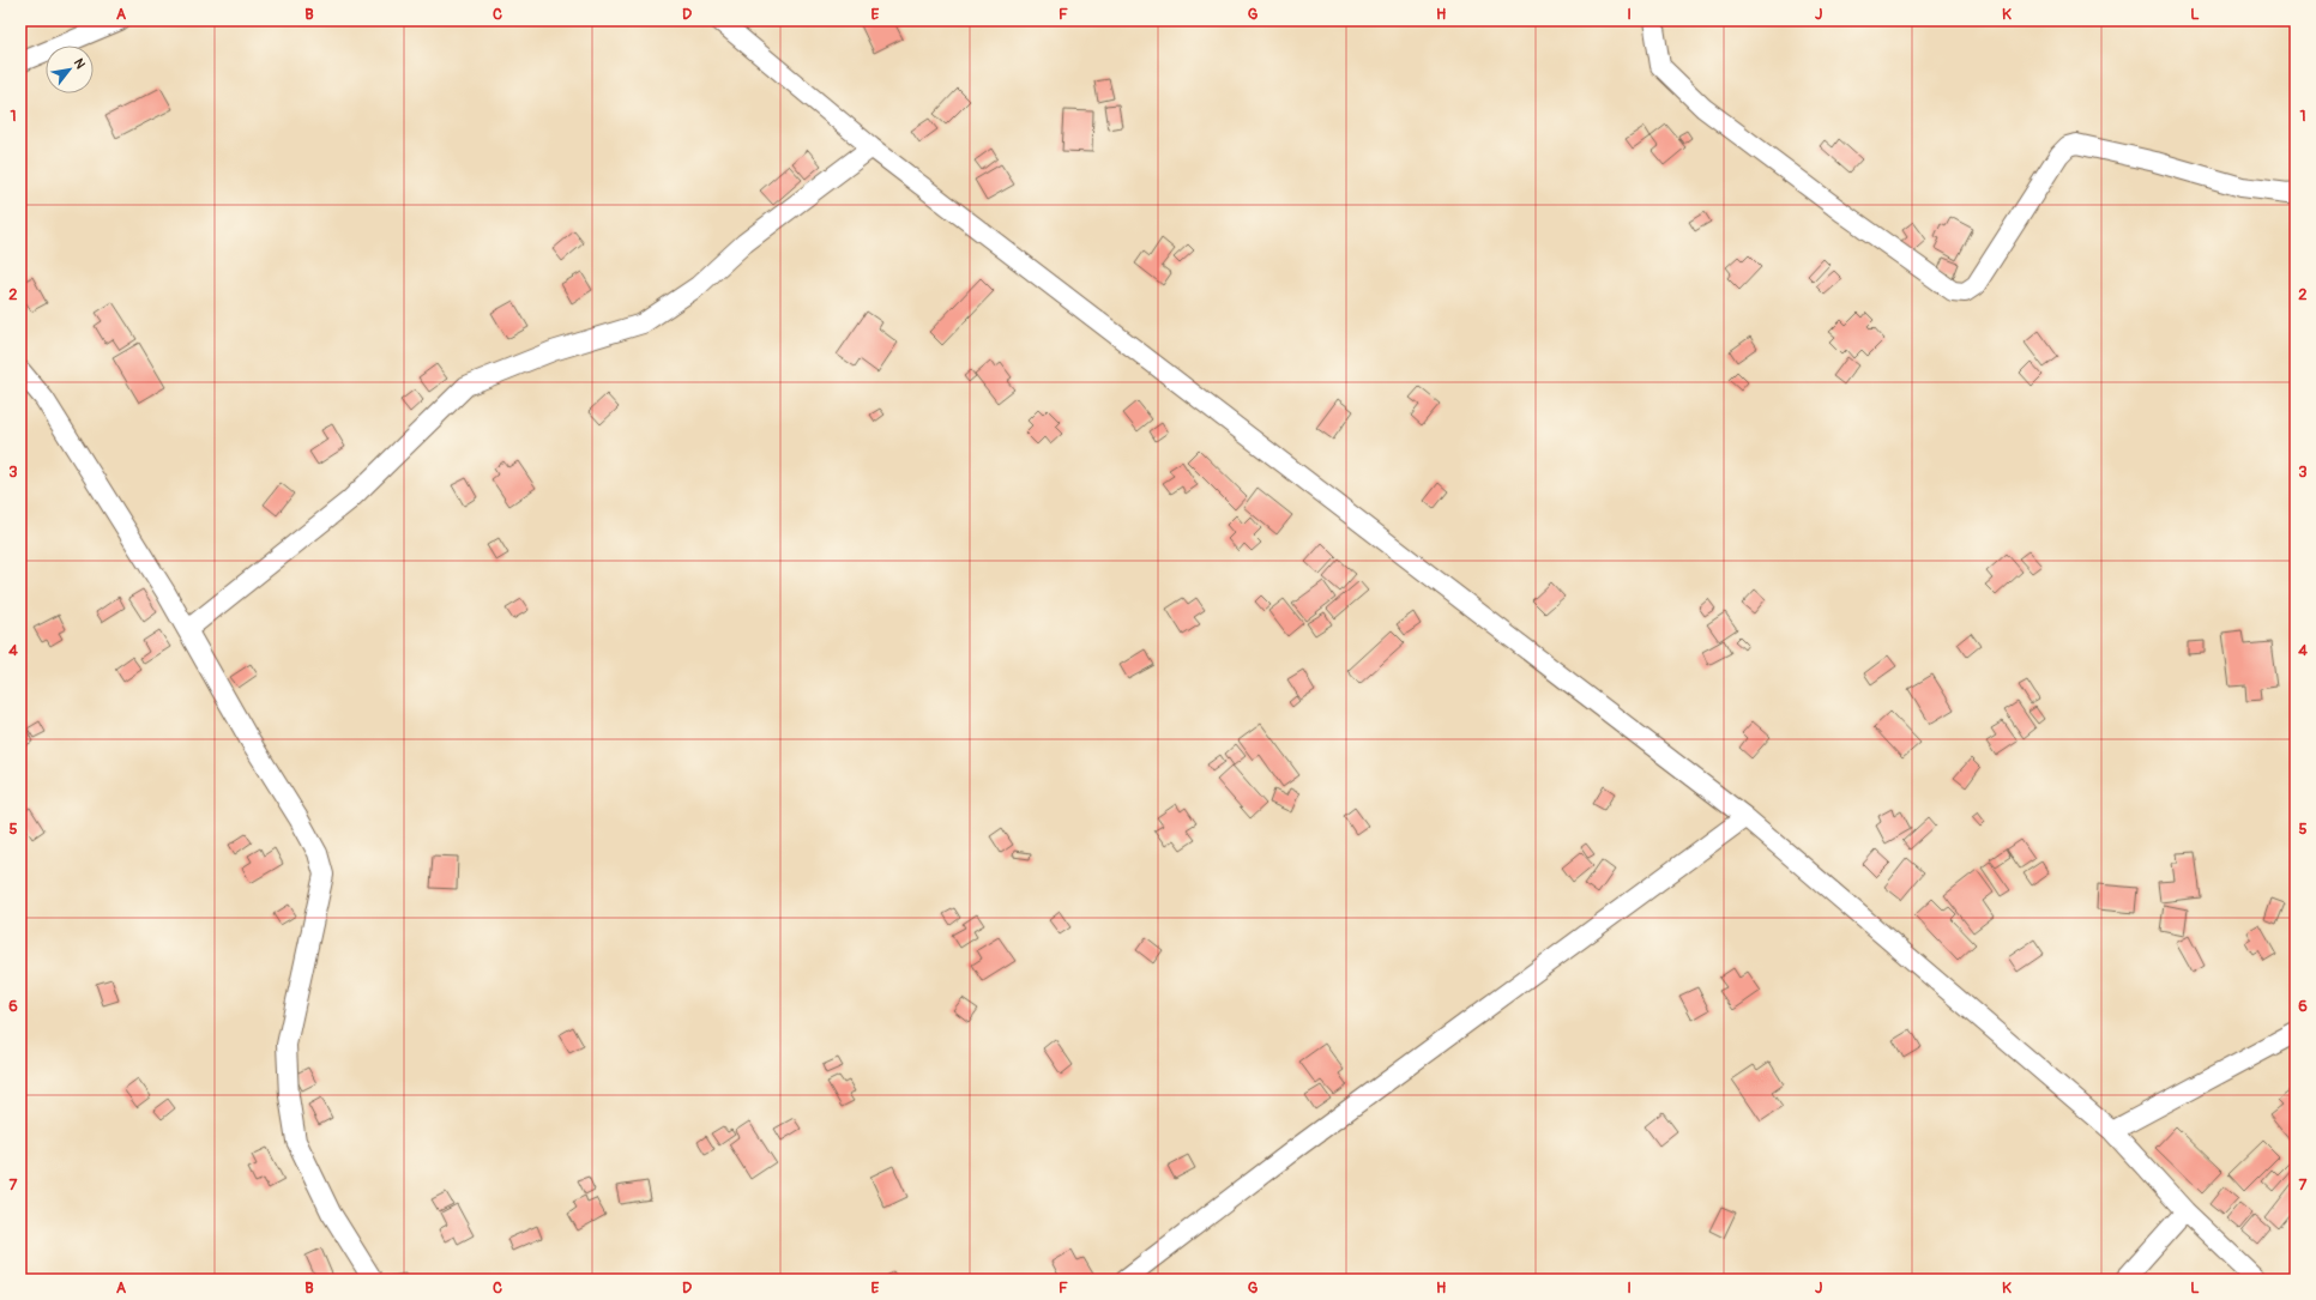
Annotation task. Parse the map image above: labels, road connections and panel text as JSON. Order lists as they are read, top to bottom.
{
  "north": "top right",
  "grid": {
    "columns": [
      "A",
      "B",
      "C",
      "D",
      "E",
      "F",
      "G",
      "H",
      "I",
      "J",
      "K",
      "L"
    ],
    "rows": [
      "1",
      "2",
      "3",
      "4",
      "5",
      "6",
      "7"
    ]
  }
}
